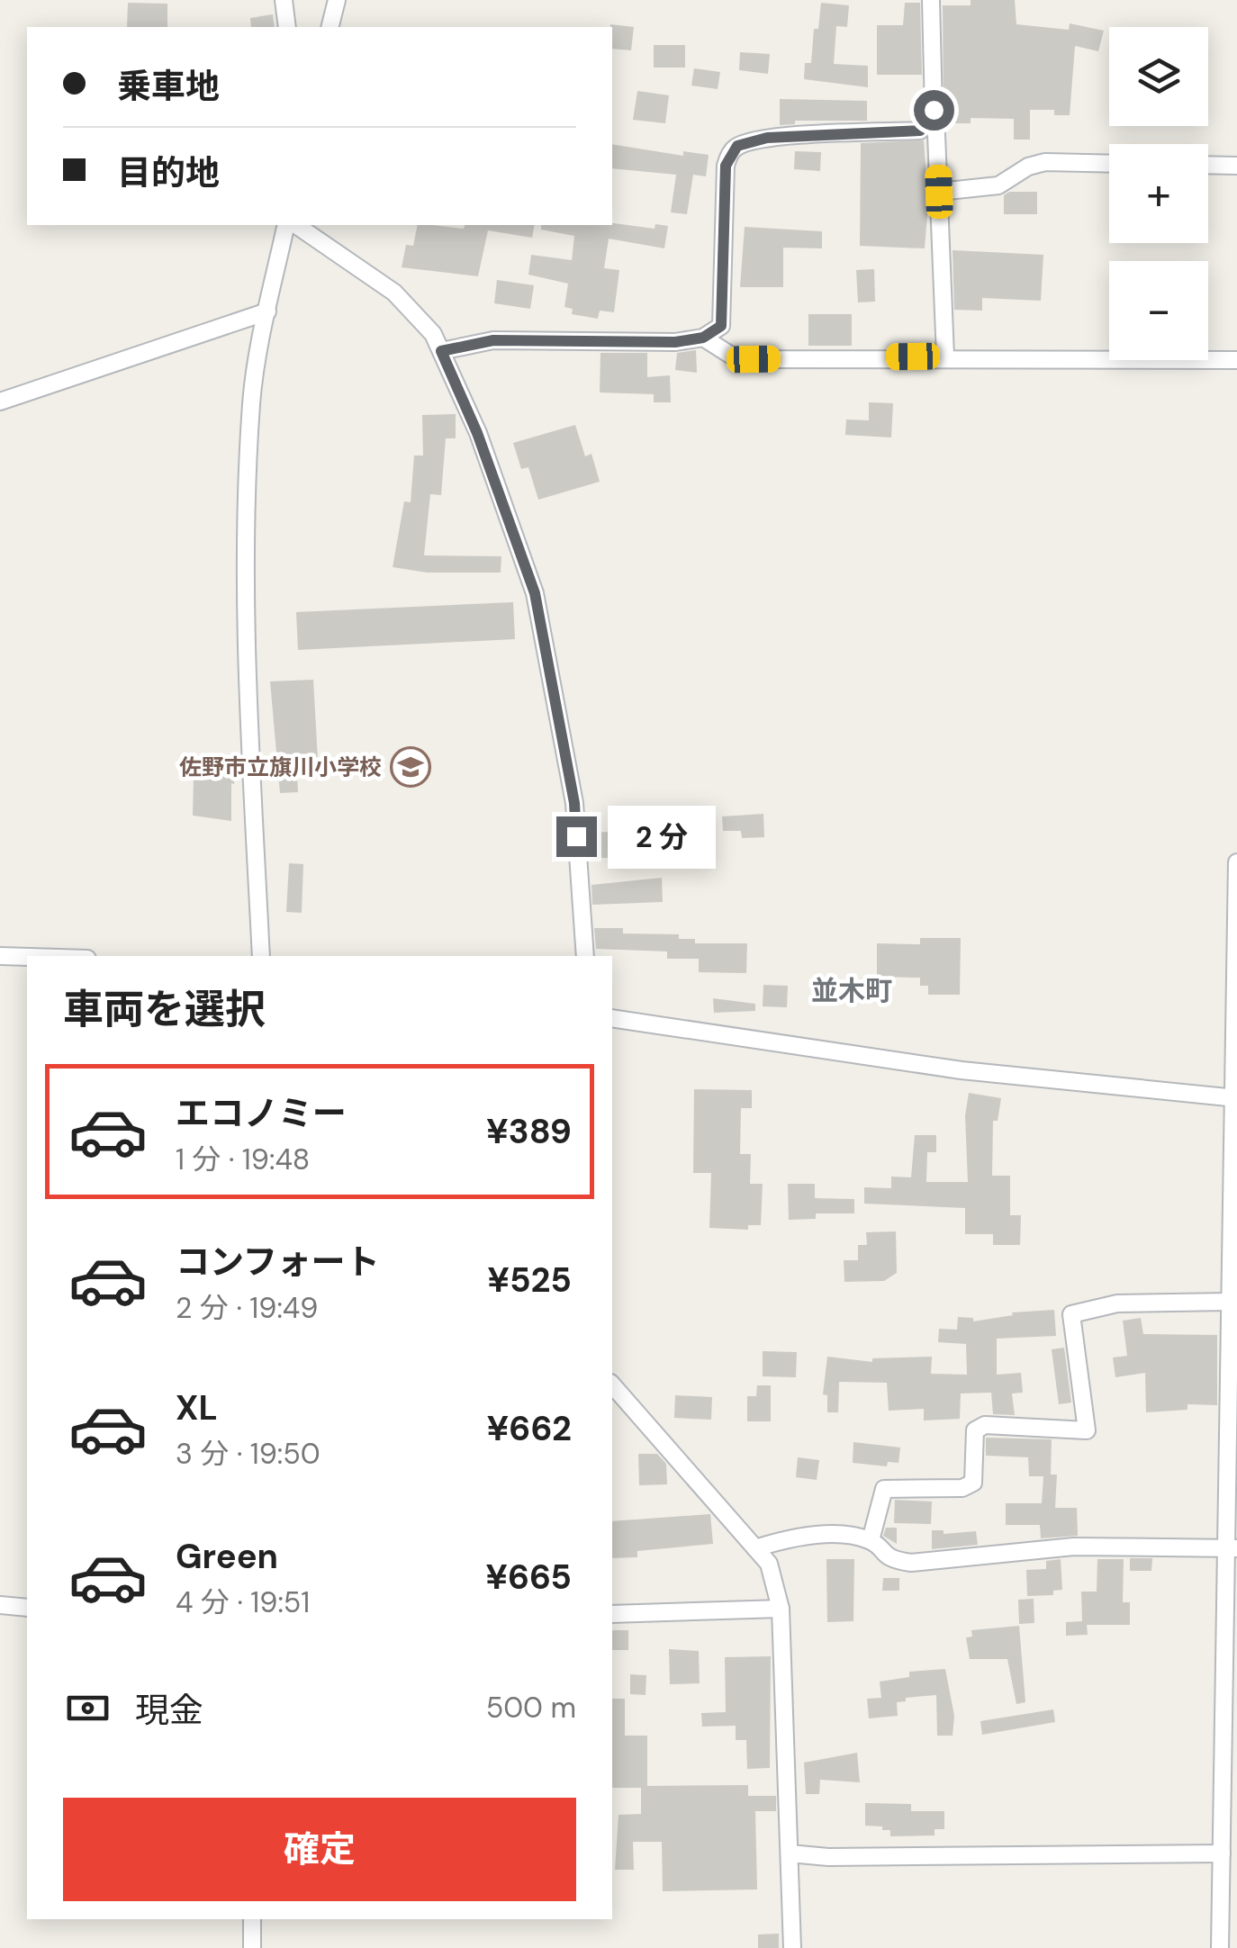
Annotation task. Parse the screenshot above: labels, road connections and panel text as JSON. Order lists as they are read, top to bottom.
{
  "districts": ["並木町"],
  "places": {
    "school or university": ["佐野市立旗川小学校"]
  },
  "page": {
    "map_buttons": ["+", "−"],
    "banner": ["乗車地", "目的地"],
    "bubble": "2 分",
    "heading": "車両を選択",
    "list": [
      {
        "name": "エコノミー",
        "note": "1 分 · 19:48",
        "value": "¥389"
      },
      {
        "name": "コンフォート",
        "note": "2 分 · 19:49",
        "value": "¥525"
      },
      {
        "name": "XL",
        "note": "3 分 · 19:50",
        "value": "¥662"
      },
      {
        "name": "Green",
        "note": "4 分 · 19:51",
        "value": "¥665"
      }
    ],
    "pay": ["現金", "500 m"],
    "buttons": "確定"
  }
}
